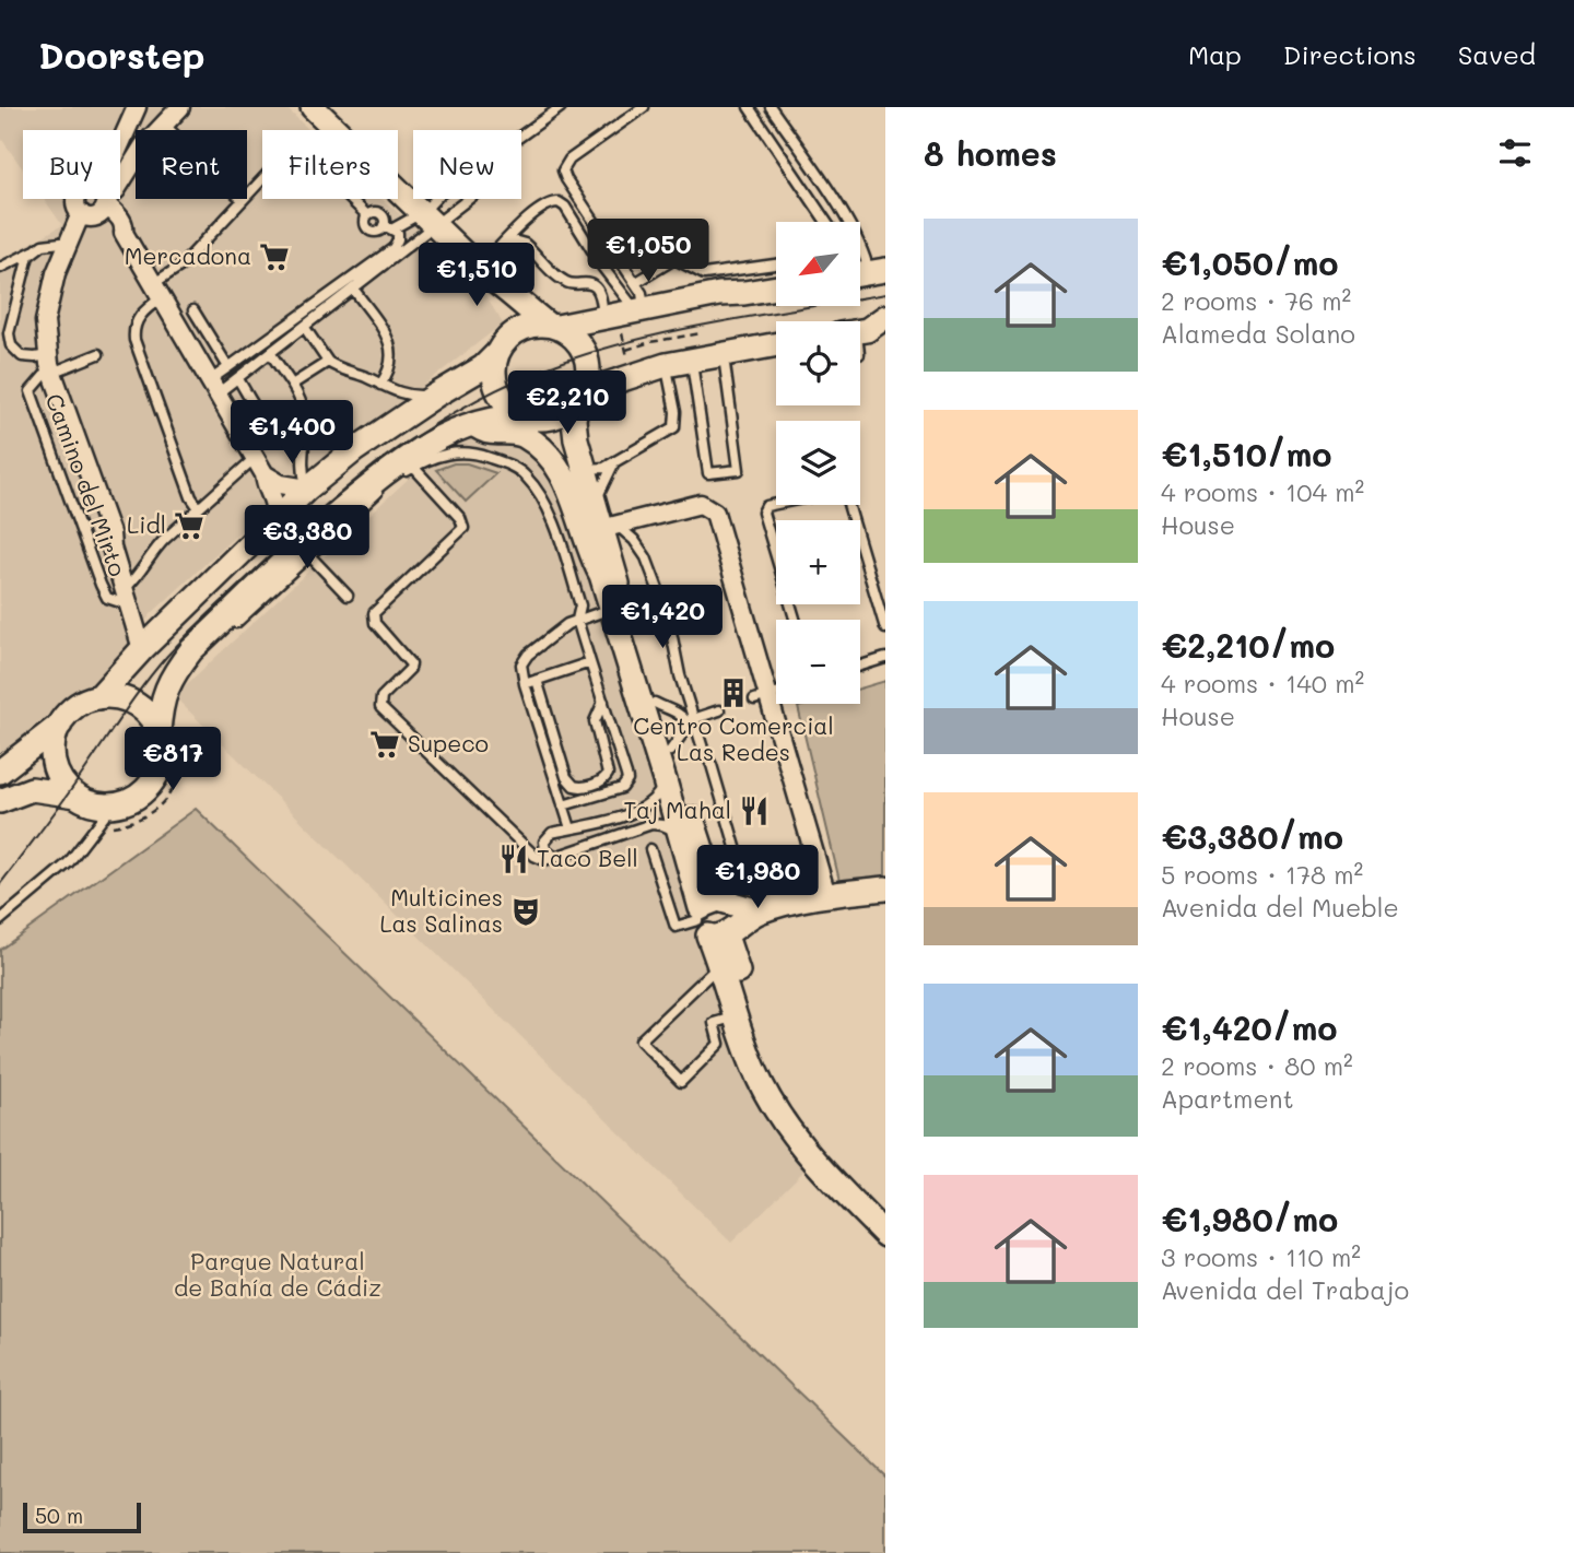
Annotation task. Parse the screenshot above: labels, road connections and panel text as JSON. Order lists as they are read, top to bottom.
{
  "streets": {
    "lane": ["Camino del Mirto"]
  },
  "parks": ["Parque Natural de Bahía de Cádiz"],
  "places": {
    "supermarket": ["Mercadona", "Lidl", "Supeco"],
    "building": ["Centro Comercial Las Redes"],
    "restaurant": ["Taj Mahal", "Taco Bell"],
    "theatre": ["Multicines Las Salinas"]
  },
  "scale_bar": "50 m",
  "north": "bottom left",
  "page": {
    "header": "Doorstep",
    "nav": ["Map", "Directions", "Saved"],
    "heading": "8 homes",
    "chip": [
      "Buy",
      "Rent",
      "Filters",
      "New"
    ],
    "list": [
      {
        "name": "€1,050/mo",
        "note": "2 rooms · 76 m² · Alameda Solano"
      },
      {
        "name": "€1,510/mo",
        "note": "4 rooms · 104 m² · House"
      },
      {
        "name": "€2,210/mo",
        "note": "4 rooms · 140 m² · House"
      },
      {
        "name": "€3,380/mo",
        "note": "5 rooms · 178 m² · Avenida del Mueble"
      },
      {
        "name": "€1,420/mo",
        "note": "2 rooms · 80 m² · Apartment"
      },
      {
        "name": "€1,980/mo",
        "note": "3 rooms · 110 m² · Avenida del Trabajo"
      }
    ],
    "price": [
      "€1,050",
      "€1,510",
      "€2,210",
      "€1,400",
      "€3,380",
      "€1,420",
      "€817",
      "€1,980"
    ],
    "map_buttons": ["+", "−"],
    "scale": "50 m"
  }
}
